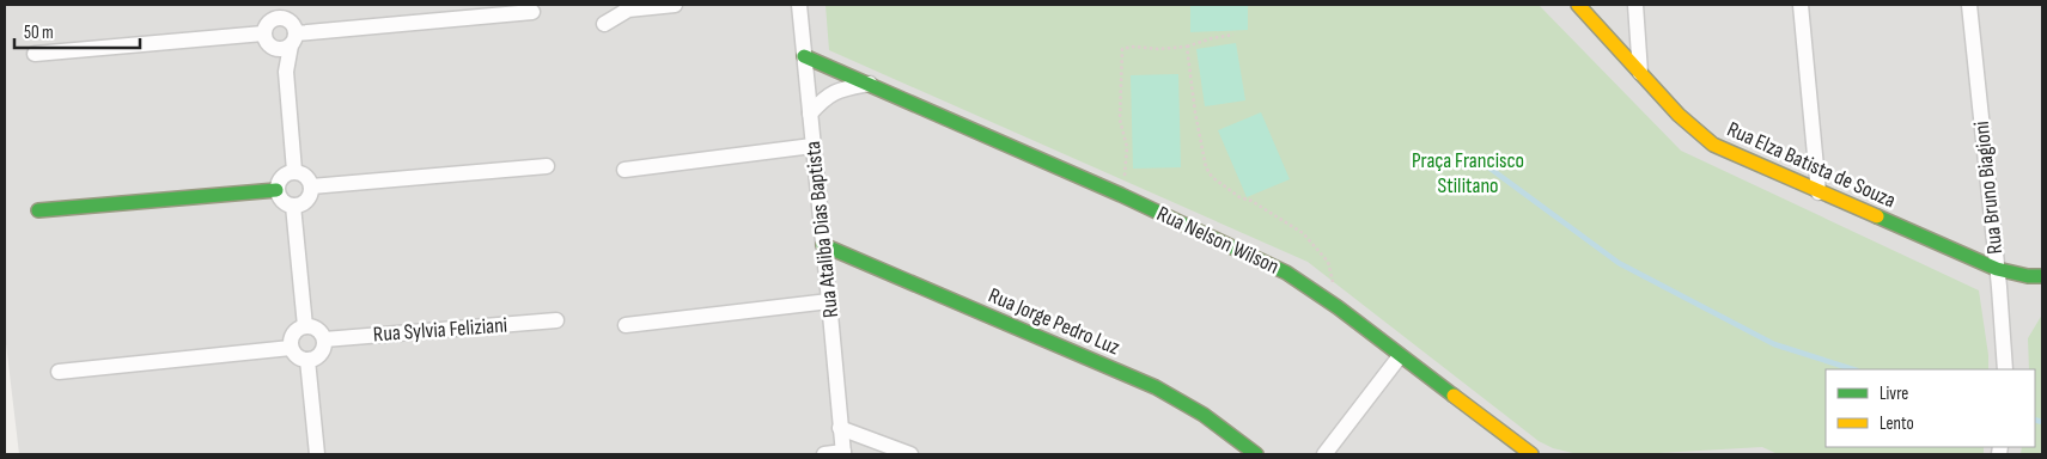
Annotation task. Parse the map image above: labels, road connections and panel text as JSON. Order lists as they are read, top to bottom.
{
  "streets": {
    "street": [
      "Rua Elza Batista de Souza",
      "Rua Bruno Biagioni",
      "Rua Ataliba Dias Baptista",
      "Rua Nelson Wilson",
      "Rua Jorge Pedro Luz",
      "Rua Sylvia Feliziani"
    ]
  },
  "crossings": [
    ["Rua Elza Batista de Souza", "Rua Bruno Biagioni"],
    ["Rua Ataliba Dias Baptista", "Rua Nelson Wilson"],
    ["Rua Ataliba Dias Baptista", "Rua Jorge Pedro Luz"]
  ],
  "parks": ["Praça Francisco Stilitano"],
  "legend": ["Livre", "Lento"],
  "scale_bar": "50 m"
}
